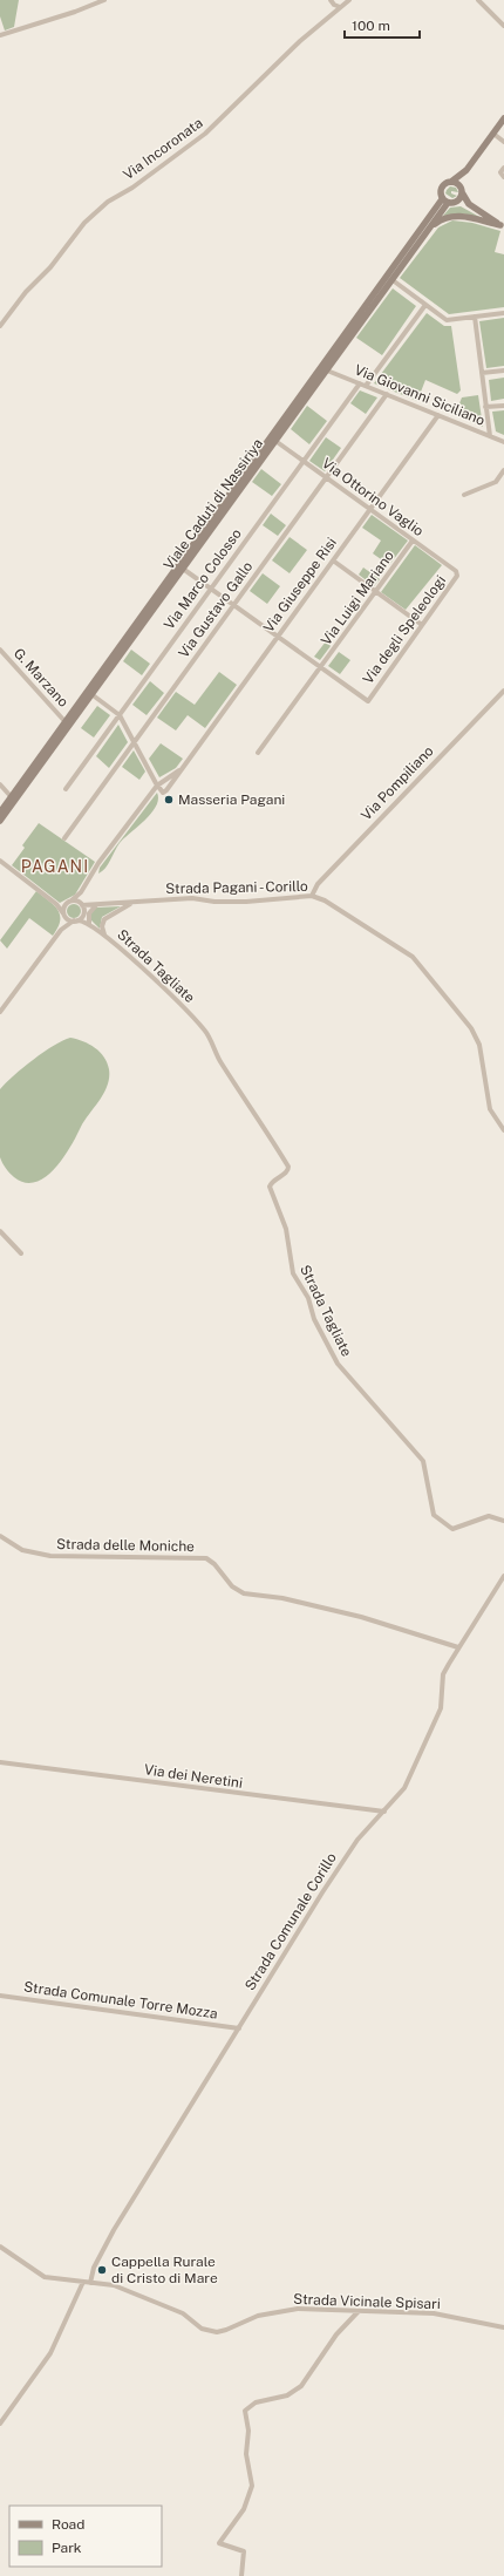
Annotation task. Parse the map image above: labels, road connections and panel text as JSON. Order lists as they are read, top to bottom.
{
  "streets": {
    "main road": ["Viale Caduti di Nassiriya"],
    "street": [
      "Via Incoronata",
      "Via Giovanni Siciliano",
      "Via Ottorino Vaglio",
      "Via Marco Colosso",
      "Via Giuseppe Risi",
      "Via Luigi Mariano",
      "Via Gustavo Gallo",
      "Via degli Speleologi",
      "G. Marzano",
      "Via Pompiliano",
      "Strada Pagani - Corillo",
      "Strada Tagliate",
      "Strada delle Moniche",
      "Via dei Neretini",
      "Strada Comunale Corillo",
      "Strada Comunale Torre Mozza",
      "Strada Vicinale Spisari"
    ]
  },
  "crossings": [
    ["Via Giovanni Siciliano", "Viale Caduti di Nassiriya"],
    ["Via Giovanni Siciliano", "Via Marco Colosso"],
    ["Via Giovanni Siciliano", "Via Giuseppe Risi"],
    ["Via Giovanni Siciliano", "Via Gustavo Gallo"],
    ["Via Ottorino Vaglio", "Viale Caduti di Nassiriya"],
    ["Via Ottorino Vaglio", "Via Marco Colosso"],
    ["Via Ottorino Vaglio", "Via Giuseppe Risi"],
    ["Via Ottorino Vaglio", "Via Luigi Mariano"],
    ["Via Ottorino Vaglio", "Via Gustavo Gallo"],
    ["Via Ottorino Vaglio", "Via degli Speleologi"],
    ["Viale Caduti di Nassiriya", "G. Marzano"],
    ["Via Giuseppe Risi", "Strada Pagani - Corillo"],
    ["Via Giuseppe Risi", "Strada Tagliate"],
    ["Via Luigi Mariano", "Via degli Speleologi"],
    ["Via Pompiliano", "Strada Pagani - Corillo"],
    ["Strada Pagani - Corillo", "Strada Tagliate"],
    ["Strada delle Moniche", "Strada Comunale Corillo"],
    ["Via dei Neretini", "Strada Comunale Corillo"],
    ["Strada Comunale Corillo", "Strada Comunale Torre Mozza"],
    ["Strada Comunale Corillo", "Strada Vicinale Spisari"]
  ],
  "districts": ["PAGANI"],
  "places": ["Masseria Pagani", "Cappella Rurale di Cristo di Mare"],
  "legend": ["Road", "Park"],
  "scale_bar": "100 m"
}
